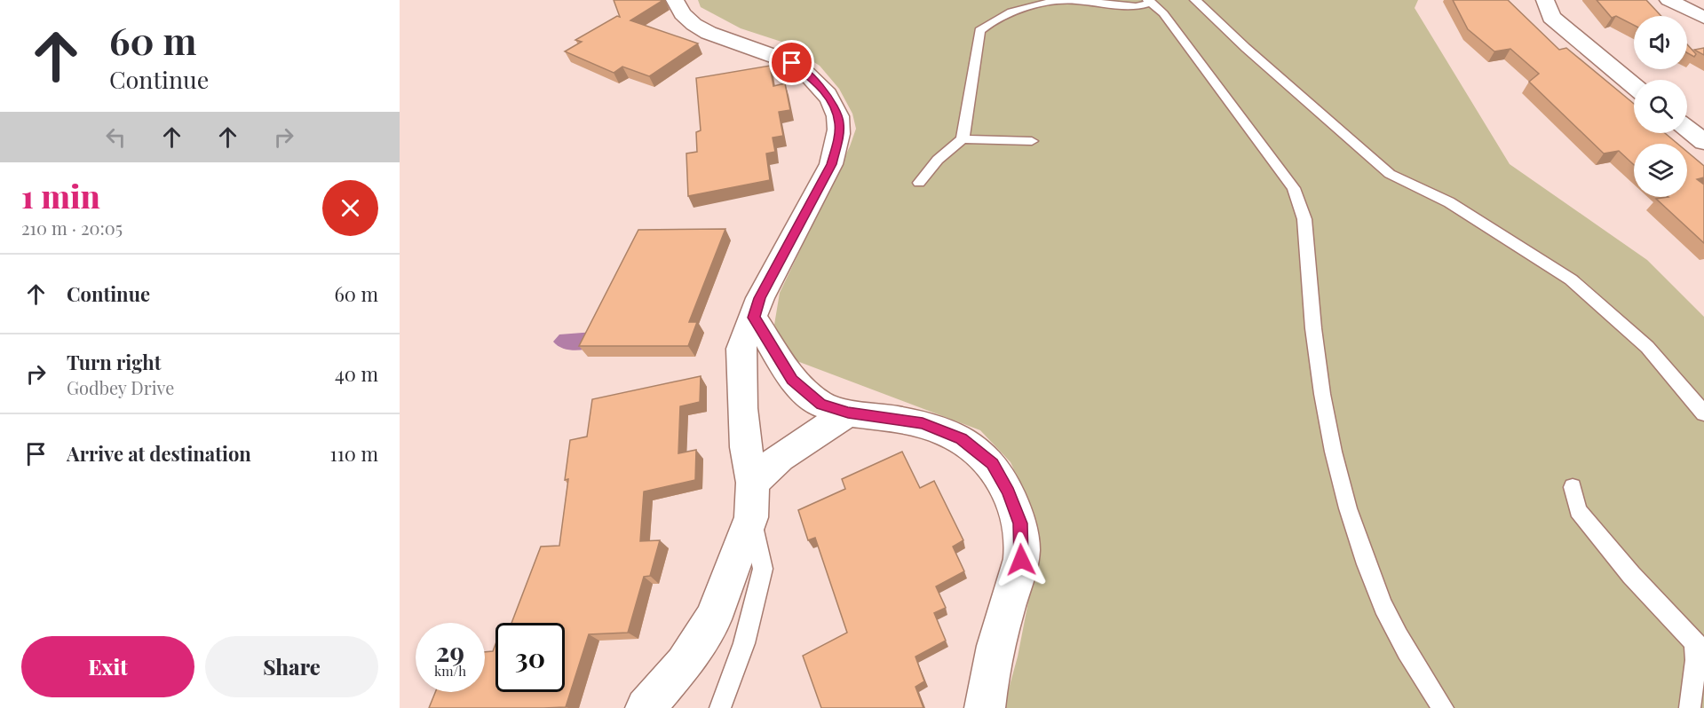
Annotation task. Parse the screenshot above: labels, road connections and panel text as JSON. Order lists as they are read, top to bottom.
{
  "page": {
    "turn": ["60 m", "Continue"],
    "heading": ["1 min", "210 m · 20:05"],
    "list": [
      {
        "name": "Continue",
        "value": "60 m"
      },
      {
        "name": "Turn right",
        "note": "Godbey Drive",
        "value": "40 m"
      },
      {
        "name": "Arrive at destination",
        "value": "110 m"
      }
    ],
    "speed": "29 km/h",
    "limit": "30",
    "buttons": ["Exit", "Share"]
  }
}
